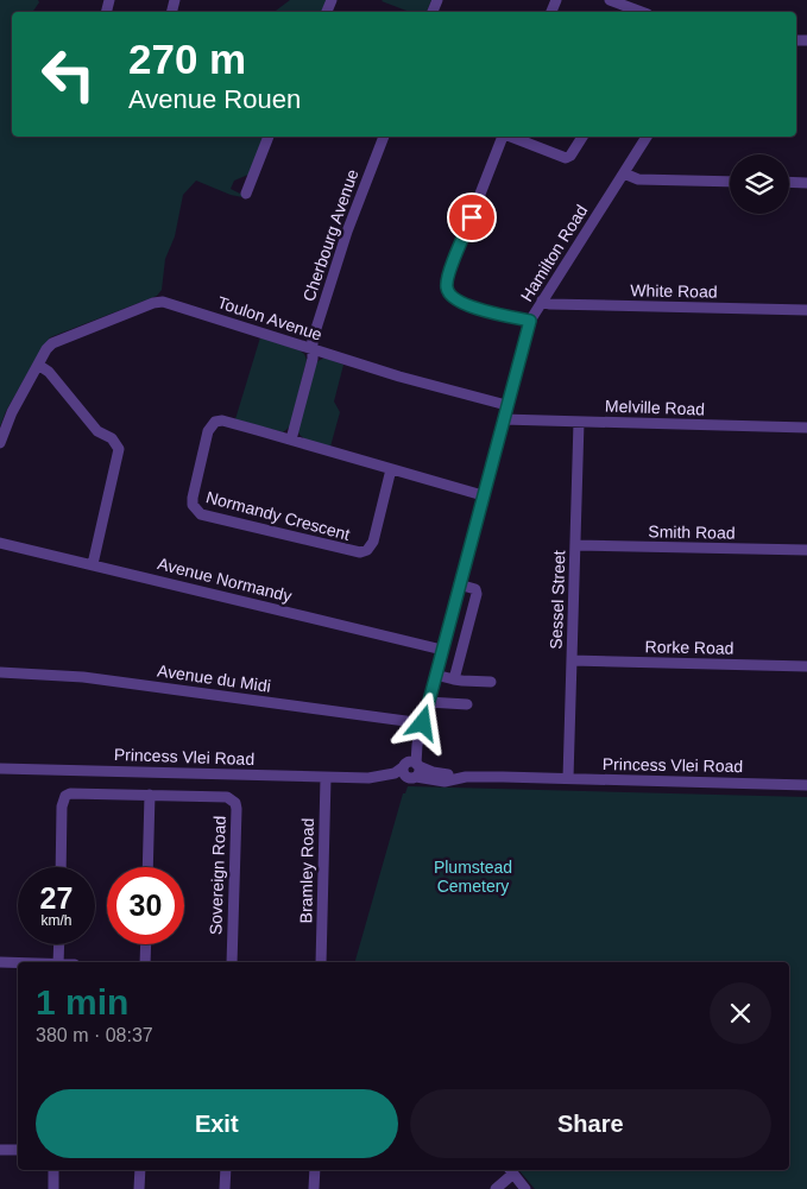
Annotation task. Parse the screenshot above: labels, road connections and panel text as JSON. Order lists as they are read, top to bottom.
{
  "streets": {
    "street": [
      "Cherbourg Avenue",
      "Hamilton Road",
      "White Road",
      "Toulon Avenue",
      "Melville Road",
      "Normandy Crescent",
      "Smith Road",
      "Avenue Normandy",
      "Sessel Street",
      "Rorke Road",
      "Avenue du Midi",
      "Princess Vlei Road",
      "Bramley Road",
      "Sovereign Road"
    ]
  },
  "crossings": [
    ["Cherbourg Avenue", "Toulon Avenue"],
    ["Hamilton Road", "White Road"],
    ["Hamilton Road", "Toulon Avenue"],
    ["Hamilton Road", "Melville Road"],
    ["Hamilton Road", "Normandy Crescent"],
    ["Hamilton Road", "Avenue Normandy"],
    ["Hamilton Road", "Avenue du Midi"],
    ["Hamilton Road", "Princess Vlei Road"],
    ["Melville Road", "Sessel Street"],
    ["Smith Road", "Sessel Street"],
    ["Sessel Street", "Rorke Road"],
    ["Sessel Street", "Princess Vlei Road"],
    ["Princess Vlei Road", "Bramley Road"]
  ],
  "parks": ["Plumstead Cemetery"],
  "page": {
    "turn": ["270 m", "Avenue Rouen"],
    "speed": "27 km/h",
    "limit": "30",
    "heading": ["1 min", "380 m · 08:37"],
    "buttons": ["Exit", "Share"]
  }
}
